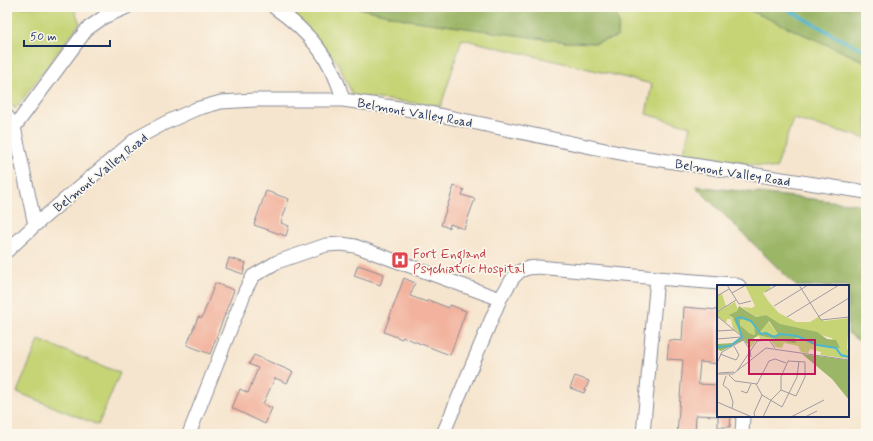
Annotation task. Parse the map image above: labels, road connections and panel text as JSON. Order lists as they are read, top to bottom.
{
  "streets": {
    "street": ["Belmont Valley Road"]
  },
  "places": {
    "hospital": ["Fort England Psychiatric Hospital"]
  },
  "scale_bar": "50 m"
}
